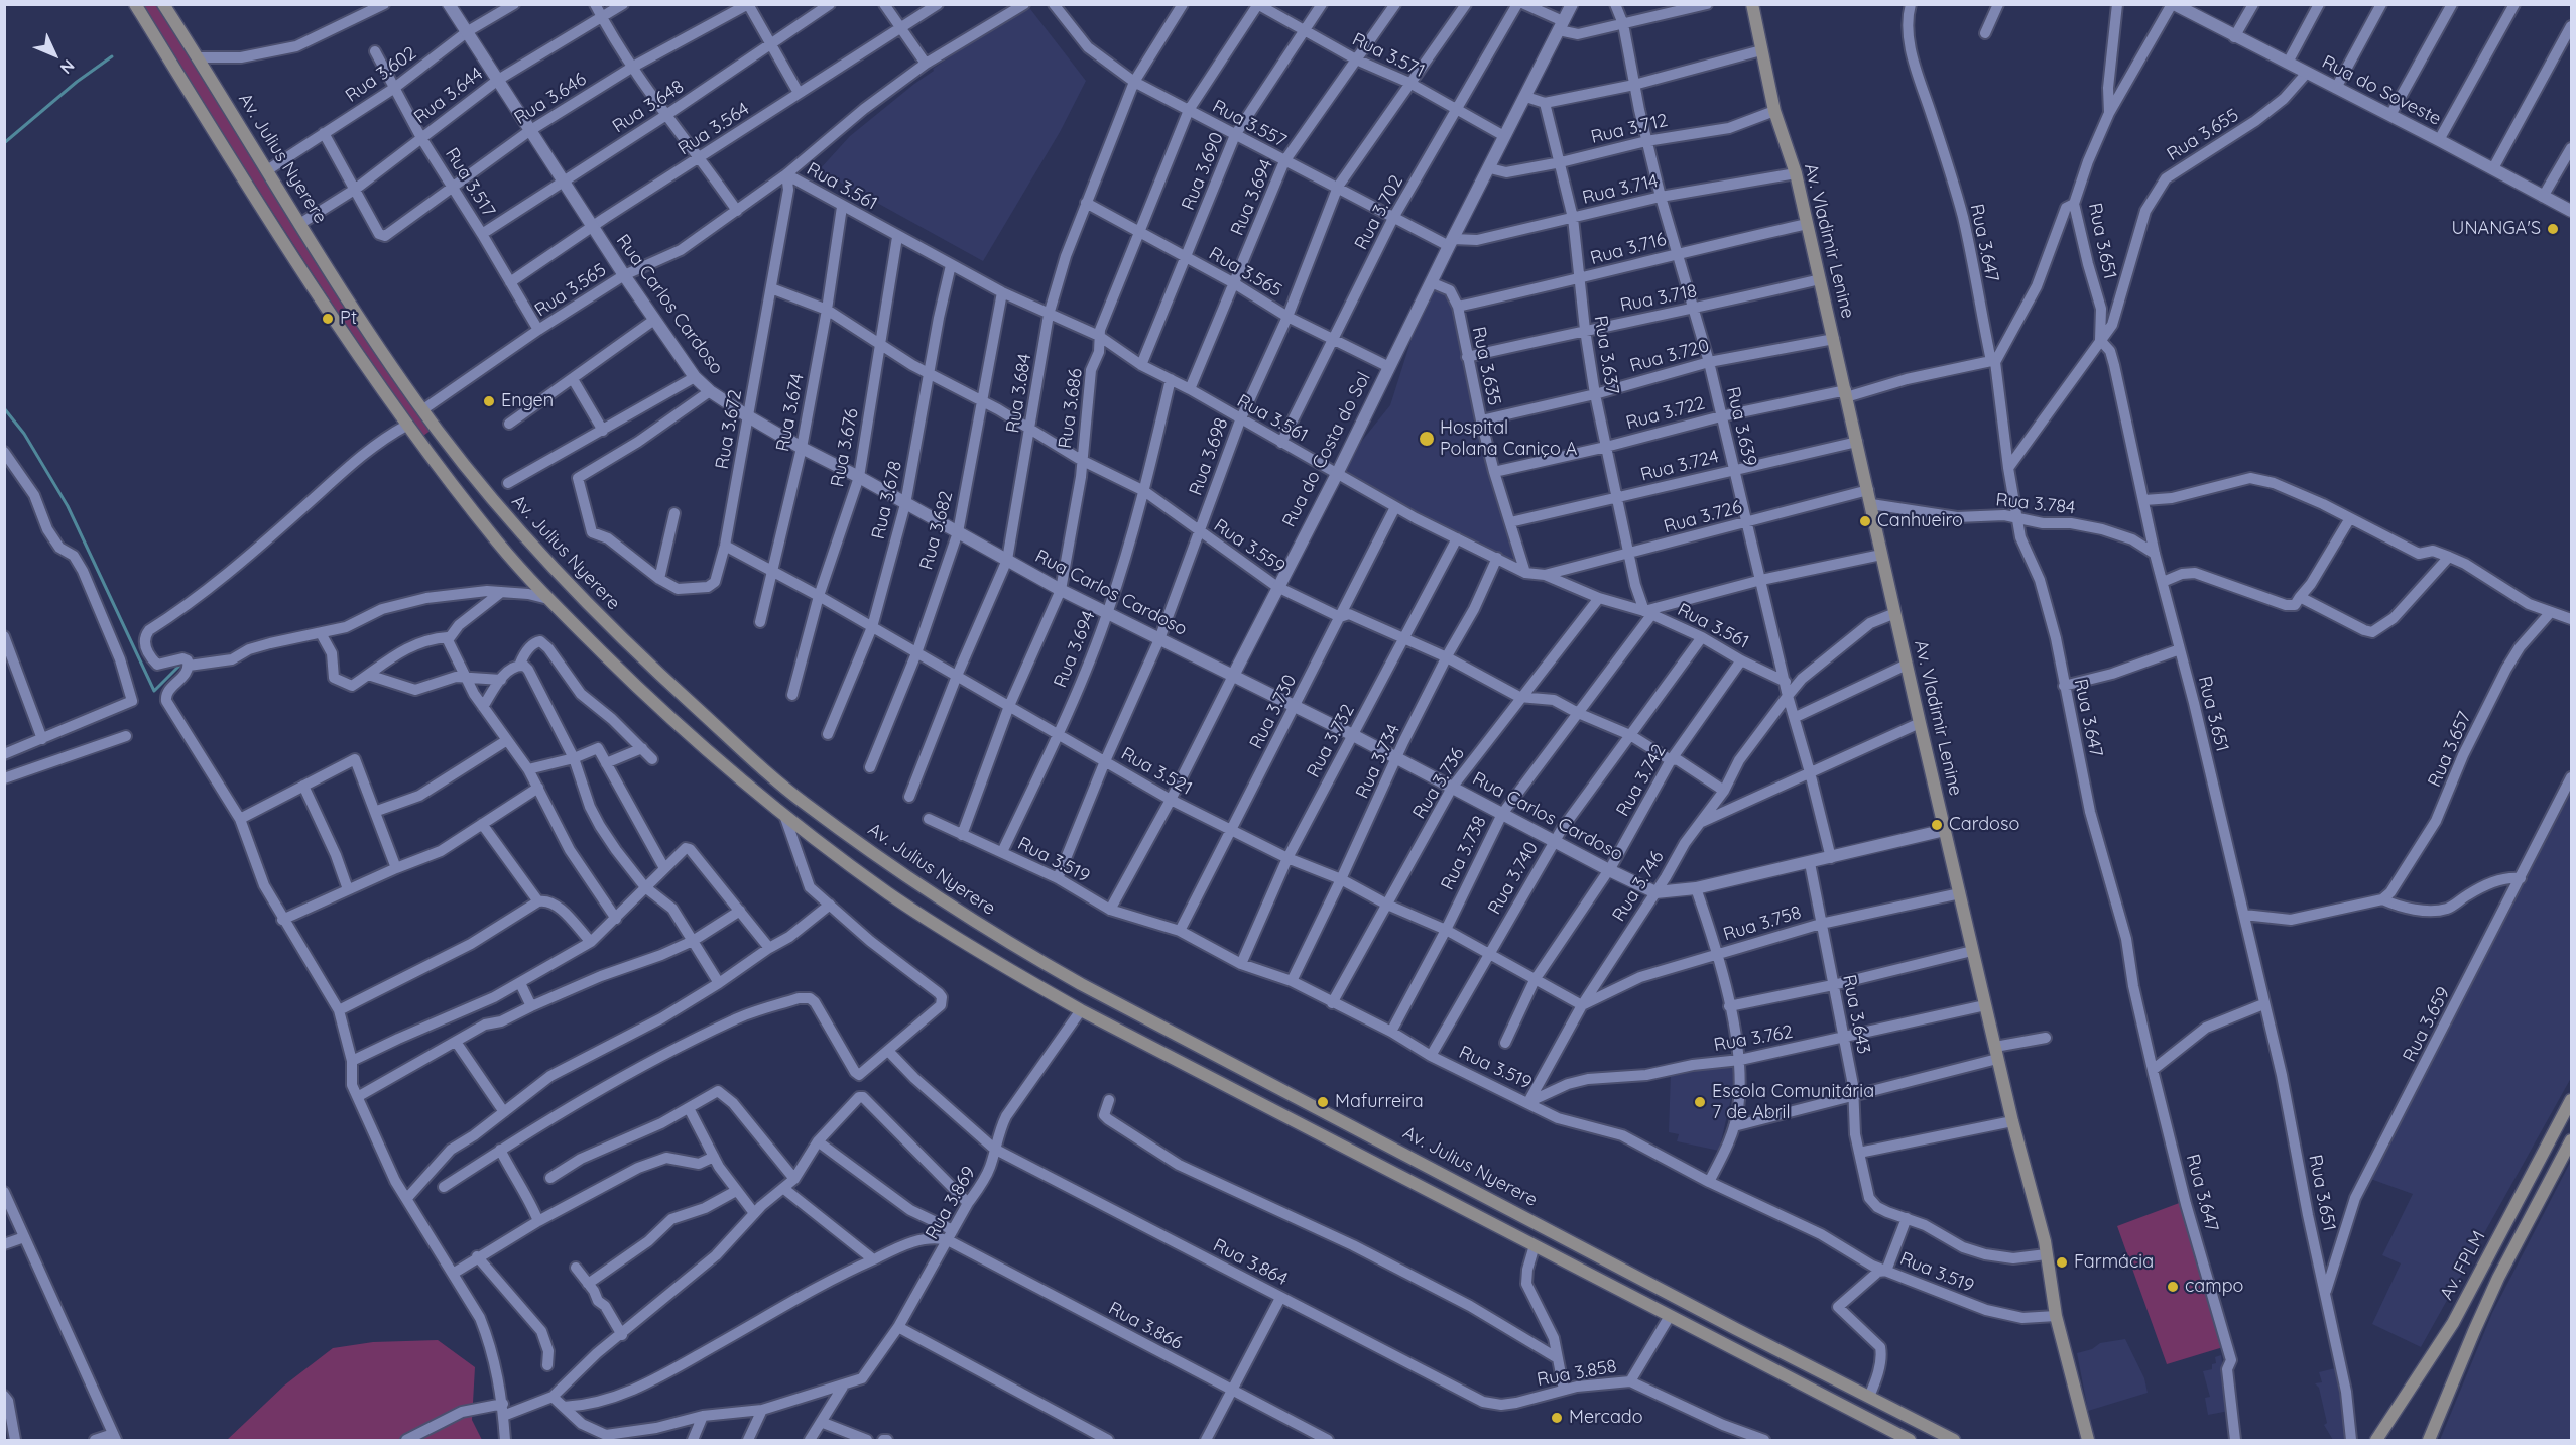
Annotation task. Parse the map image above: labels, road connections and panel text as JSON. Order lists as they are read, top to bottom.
{
  "streets": {
    "main road": ["Av. Julius Nyerere", "Av. Vladimir Lenine", "Av. FPLM"],
    "street": [
      "Rua 3.571",
      "Rua 3.602",
      "Rua do Soveste",
      "Rua 3.644",
      "Rua 3.646",
      "Rua 3.648",
      "Rua 3.557",
      "Rua 3.564",
      "Rua 3.712",
      "Rua 3.655",
      "Rua 3.690",
      "Rua 3.517",
      "Rua 3.561",
      "Rua 3.714",
      "Rua 3.694",
      "Rua 3.702",
      "Rua 3.651",
      "Rua 3.647",
      "Rua 3.716",
      "Rua 3.565",
      "Rua 3.718",
      "Rua Carlos Cardoso",
      "Rua 3.637",
      "Rua 3.720",
      "Rua 3.635",
      "Rua 3.684",
      "Rua 3.686",
      "Rua 3.674",
      "Rua 3.722",
      "Rua 3.639",
      "Rua 3.672",
      "Rua 3.676",
      "Rua do Costa do Sol",
      "Rua 3.698",
      "Rua 3.724",
      "Rua 3.678",
      "Rua 3.784",
      "Rua 3.726",
      "Rua 3.682",
      "Rua 3.559",
      "Rua 3.730",
      "Rua 3.732",
      "Rua 3.657",
      "Rua 3.734",
      "Rua 3.521",
      "Rua 3.742",
      "Rua 3.736",
      "Rua 3.738",
      "Rua 3.519",
      "Rua 3.740",
      "Rua 3.746",
      "Rua 3.758",
      "Rua 3.643",
      "Rua 3.659",
      "Rua 3.762",
      "Rua 3.869",
      "Rua 3.864",
      "Rua 3.866",
      "Rua 3.858"
    ]
  },
  "crossings": [
    ["Rua 3.571", "Rua 3.690"],
    ["Rua 3.571", "Rua 3.694"],
    ["Rua 3.571", "Rua 3.702"],
    ["Rua 3.571", "Rua 3.686"],
    ["Rua 3.571", "Rua do Costa do Sol"],
    ["Rua 3.571", "Rua 3.698"],
    ["Rua 3.602", "Av. Julius Nyerere"],
    ["Rua 3.602", "Rua 3.517"],
    ["Rua 3.602", "Rua Carlos Cardoso"],
    ["Rua do Soveste", "Rua 3.655"],
    ["Rua 3.644", "Rua 3.646"],
    ["Rua 3.644", "Av. Julius Nyerere"],
    ["Rua 3.644", "Rua 3.517"],
    ["Rua 3.644", "Rua Carlos Cardoso"],
    ["Rua 3.646", "Rua 3.517"],
    ["Rua 3.646", "Rua Carlos Cardoso"],
    ["Rua 3.648", "Rua 3.517"],
    ["Rua 3.648", "Rua Carlos Cardoso"],
    ["Rua 3.557", "Rua 3.690"],
    ["Rua 3.557", "Rua 3.714"],
    ["Rua 3.557", "Rua 3.694"],
    ["Rua 3.557", "Rua 3.702"],
    ["Rua 3.557", "Rua 3.684"],
    ["Rua 3.557", "Rua 3.686"],
    ["Rua 3.557", "Rua do Costa do Sol"],
    ["Rua 3.557", "Rua 3.698"],
    ["Rua 3.564", "Rua 3.517"],
    ["Rua 3.564", "Rua Carlos Cardoso"],
    ["Rua 3.712", "Av. Vladimir Lenine"],
    ["Rua 3.712", "Rua 3.637"],
    ["Rua 3.712", "Rua 3.639"],
    ["Rua 3.712", "Rua do Costa do Sol"],
    ["Rua 3.655", "Rua 3.651"],
    ["Rua 3.655", "Rua 3.647"],
    ["Av. Julius Nyerere", "Rua 3.565"],
    ["Rua 3.690", "Rua 3.561"],
    ["Rua 3.690", "Rua 3.565"],
    ["Rua 3.517", "Rua 3.565"],
    ["Rua 3.561", "Rua 3.694"],
    ["Rua 3.561", "Rua 3.702"],
    ["Rua 3.561", "Rua 3.565"],
    ["Rua 3.561", "Rua 3.637"],
    ["Rua 3.561", "Rua 3.635"],
    ["Rua 3.561", "Rua 3.684"],
    ["Rua 3.561", "Rua 3.686"],
    ["Rua 3.561", "Rua 3.674"],
    ["Rua 3.561", "Rua 3.639"],
    ["Rua 3.561", "Rua 3.672"],
    ["Rua 3.561", "Rua 3.676"],
    ["Rua 3.561", "Rua do Costa do Sol"],
    ["Rua 3.561", "Rua 3.698"],
    ["Rua 3.561", "Rua 3.678"],
    ["Rua 3.561", "Rua 3.726"],
    ["Rua 3.561", "Rua 3.682"],
    ["Rua 3.561", "Rua 3.730"],
    ["Rua 3.561", "Rua 3.732"],
    ["Rua 3.561", "Rua 3.734"],
    ["Rua 3.561", "Rua 3.742"],
    ["Rua 3.561", "Rua 3.736"],
    ["Rua 3.561", "Rua 3.738"],
    ["Rua 3.561", "Rua 3.740"],
    ["Rua 3.714", "Av. Vladimir Lenine"],
    ["Rua 3.714", "Rua 3.637"],
    ["Rua 3.714", "Rua 3.639"],
    ["Rua 3.714", "Rua do Costa do Sol"],
    ["Rua 3.694", "Rua 3.565"],
    ["Rua 3.694", "Rua Carlos Cardoso"],
    ["Rua 3.694", "Rua 3.559"],
    ["Rua 3.694", "Rua 3.521"],
    ["Rua 3.694", "Rua 3.519"],
    ["Rua 3.702", "Rua 3.565"],
    ["Av. Vladimir Lenine", "Rua 3.716"],
    ["Av. Vladimir Lenine", "Rua 3.718"],
    ["Av. Vladimir Lenine", "Rua 3.720"],
    ["Av. Vladimir Lenine", "Rua 3.722"],
    ["Av. Vladimir Lenine", "Rua 3.724"],
    ["Av. Vladimir Lenine", "Rua 3.784"],
    ["Av. Vladimir Lenine", "Rua 3.726"],
    ["Av. Vladimir Lenine", "Rua 3.519"],
    ["Av. Vladimir Lenine", "Rua 3.746"],
    ["Av. Vladimir Lenine", "Rua 3.758"],
    ["Av. Vladimir Lenine", "Rua 3.643"],
    ["Av. Vladimir Lenine", "Rua 3.762"],
    ["Rua 3.651", "Rua 3.784"],
    ["Rua 3.651", "Rua 3.659"],
    ["Rua 3.647", "Rua 3.722"],
    ["Rua 3.647", "Rua 3.784"],
    ["Rua 3.716", "Rua 3.637"],
    ["Rua 3.716", "Rua 3.635"],
    ["Rua 3.716", "Rua 3.639"],
    ["Rua 3.565", "Rua Carlos Cardoso"],
    ["Rua 3.565", "Rua 3.684"],
    ["Rua 3.565", "Rua 3.686"],
    ["Rua 3.565", "Rua 3.672"],
    ["Rua 3.565", "Rua do Costa do Sol"],
    ["Rua 3.565", "Rua 3.698"],
    ["Rua 3.718", "Rua 3.637"],
    ["Rua 3.718", "Rua 3.635"],
    ["Rua 3.718", "Rua 3.639"],
    ["Rua Carlos Cardoso", "Rua 3.684"],
    ["Rua Carlos Cardoso", "Rua 3.686"],
    ["Rua Carlos Cardoso", "Rua 3.674"],
    ["Rua Carlos Cardoso", "Rua 3.672"],
    ["Rua Carlos Cardoso", "Rua 3.676"],
    ["Rua Carlos Cardoso", "Rua do Costa do Sol"],
    ["Rua Carlos Cardoso", "Rua 3.698"],
    ["Rua Carlos Cardoso", "Rua 3.678"],
    ["Rua Carlos Cardoso", "Rua 3.682"],
    ["Rua Carlos Cardoso", "Rua 3.730"],
    ["Rua Carlos Cardoso", "Rua 3.732"],
    ["Rua Carlos Cardoso", "Rua 3.734"],
    ["Rua Carlos Cardoso", "Rua 3.742"],
    ["Rua Carlos Cardoso", "Rua 3.736"],
    ["Rua Carlos Cardoso", "Rua 3.738"],
    ["Rua Carlos Cardoso", "Rua 3.740"],
    ["Rua Carlos Cardoso", "Rua 3.746"],
    ["Rua 3.637", "Rua 3.720"],
    ["Rua 3.637", "Rua 3.722"],
    ["Rua 3.637", "Rua 3.724"],
    ["Rua 3.637", "Rua 3.726"],
    ["Rua 3.637", "Rua 3.738"],
    ["Rua 3.720", "Rua 3.635"],
    ["Rua 3.720", "Rua 3.639"],
    ["Rua 3.635", "Rua 3.722"],
    ["Rua 3.635", "Rua do Costa do Sol"],
    ["Rua 3.635", "Rua 3.724"],
    ["Rua 3.684", "Rua 3.559"],
    ["Rua 3.684", "Rua 3.521"],
    ["Rua 3.686", "Rua 3.559"],
    ["Rua 3.686", "Rua 3.521"],
    ["Rua 3.686", "Rua 3.519"],
    ["Rua 3.674", "Rua 3.559"],
    ["Rua 3.674", "Rua 3.521"],
    ["Rua 3.722", "Rua 3.639"],
    ["Rua 3.639", "Rua 3.724"],
    ["Rua 3.639", "Rua 3.726"],
    ["Rua 3.639", "Rua 3.746"],
    ["Rua 3.672", "Rua 3.559"],
    ["Rua 3.672", "Rua 3.521"],
    ["Rua 3.676", "Rua 3.559"],
    ["Rua 3.676", "Rua 3.521"],
    ["Rua do Costa do Sol", "Rua 3.559"],
    ["Rua do Costa do Sol", "Rua 3.521"],
    ["Rua do Costa do Sol", "Rua 3.519"],
    ["Rua 3.698", "Rua 3.559"],
    ["Rua 3.698", "Rua 3.521"],
    ["Rua 3.698", "Rua 3.519"],
    ["Rua 3.678", "Rua 3.559"],
    ["Rua 3.678", "Rua 3.521"],
    ["Rua 3.682", "Rua 3.559"],
    ["Rua 3.682", "Rua 3.521"],
    ["Rua 3.559", "Rua 3.730"],
    ["Rua 3.559", "Rua 3.732"],
    ["Rua 3.559", "Rua 3.734"],
    ["Rua 3.559", "Rua 3.742"],
    ["Rua 3.559", "Rua 3.736"],
    ["Rua 3.559", "Rua 3.738"],
    ["Rua 3.559", "Rua 3.740"],
    ["Rua 3.559", "Rua 3.746"],
    ["Rua 3.730", "Rua 3.521"],
    ["Rua 3.730", "Rua 3.519"],
    ["Rua 3.732", "Rua 3.521"],
    ["Rua 3.732", "Rua 3.519"],
    ["Rua 3.734", "Rua 3.521"],
    ["Rua 3.734", "Rua 3.519"],
    ["Rua 3.521", "Rua 3.742"],
    ["Rua 3.521", "Rua 3.736"],
    ["Rua 3.521", "Rua 3.738"],
    ["Rua 3.521", "Rua 3.740"],
    ["Rua 3.521", "Rua 3.746"],
    ["Rua 3.521", "Rua 3.758"],
    ["Rua 3.736", "Rua 3.519"],
    ["Rua 3.738", "Rua 3.519"],
    ["Rua 3.519", "Rua 3.740"],
    ["Rua 3.519", "Rua 3.746"],
    ["Rua 3.519", "Rua 3.762"],
    ["Rua 3.746", "Rua 3.758"],
    ["Rua 3.746", "Rua 3.762"],
    ["Rua 3.758", "Rua 3.643"],
    ["Rua 3.643", "Rua 3.762"],
    ["Rua 3.869", "Rua 3.864"],
    ["Rua 3.869", "Rua 3.866"],
    ["Rua 3.864", "Rua 3.858"]
  ],
  "places": [
    "UNANGA'S",
    "Pt",
    "Engen",
    "Hospital Polana Caniço A",
    "Canhueiro",
    "Cardoso",
    "Mafurreira",
    "Escola Comunitária 7 de Abril",
    "Farmácia",
    "campo",
    "Mercado"
  ],
  "north": "bottom right"
}
